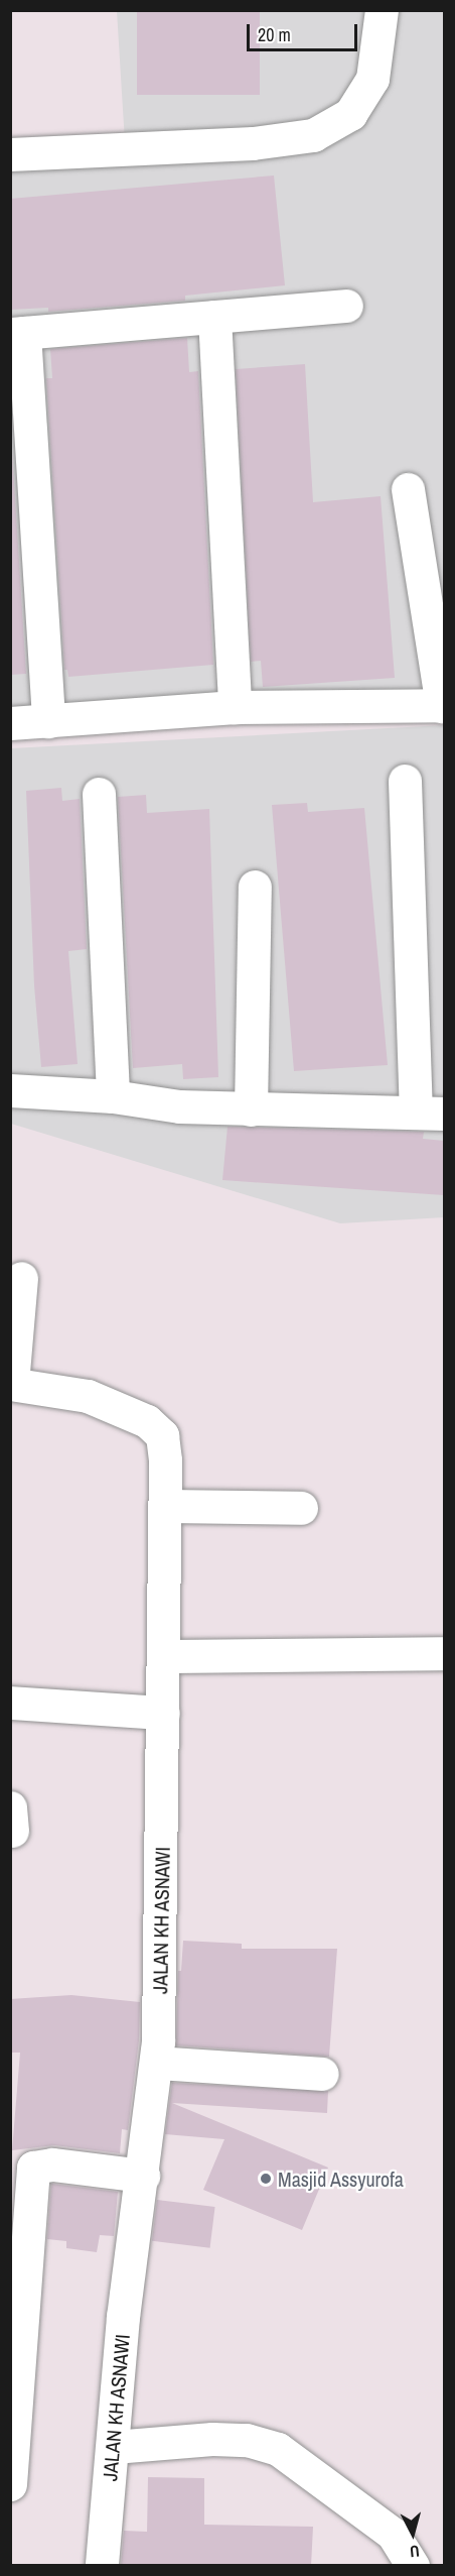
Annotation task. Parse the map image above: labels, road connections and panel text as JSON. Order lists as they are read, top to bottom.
{
  "streets": {
    "street": ["JALAN KH ASNAWI"]
  },
  "places": ["Masjid Assyurofa"],
  "scale_bar": "20 m",
  "north": "bottom"
}
